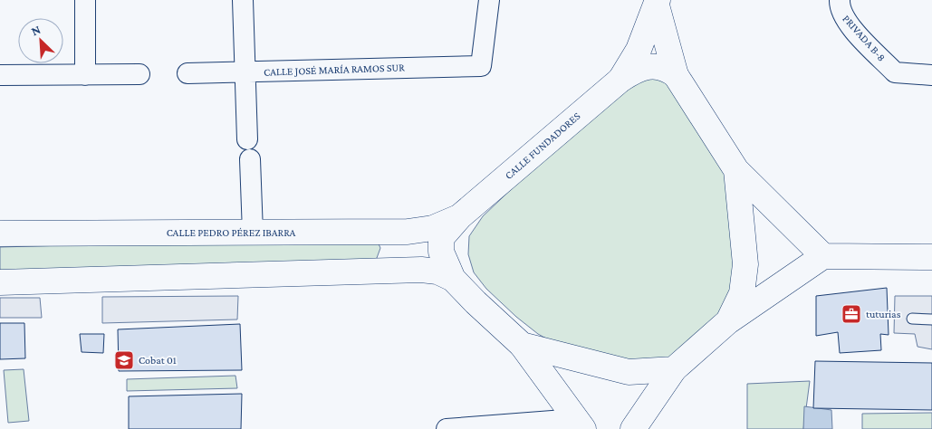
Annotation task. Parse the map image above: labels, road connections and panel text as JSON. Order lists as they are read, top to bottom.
{
  "streets": {
    "main road": ["CALLE FUNDADORES", "CALLE PEDRO PÉREZ IBARRA"],
    "street": ["PRIVADA B-8", "CALLE JOSÉ MARÍA RAMOS SUR"]
  },
  "crossings": [
    ["CALLE FUNDADORES", "CALLE PEDRO PÉREZ IBARRA"]
  ],
  "places": {
    "office": ["tuturias"],
    "school or university": ["Cobat 01"]
  },
  "north": "top left"
}
